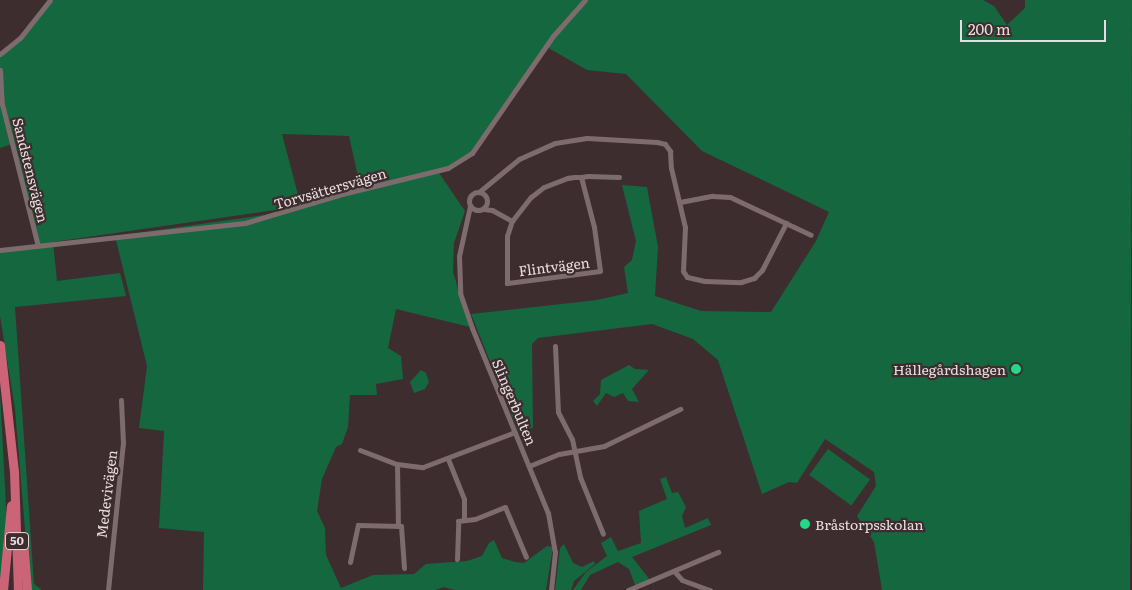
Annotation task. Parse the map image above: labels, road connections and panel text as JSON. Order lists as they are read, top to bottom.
{
  "streets": {
    "highway": ["50"],
    "street": [
      "Sandstensvägen",
      "Torvsättersvägen",
      "Flintvägen",
      "Slingerbulten",
      "Medevivägen"
    ]
  },
  "crossings": [
    ["Sandstensvägen", "Torvsättersvägen"]
  ],
  "places": ["Hällegårdshagen", "Bråstorpsskolan"],
  "scale_bar": "200 m"
}
